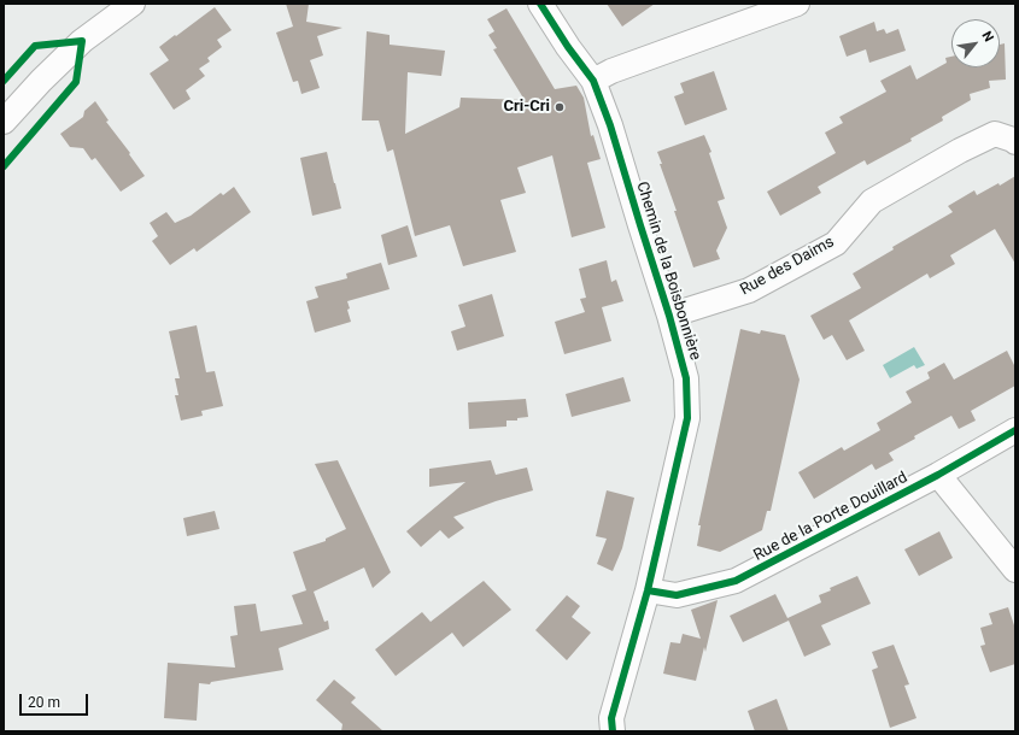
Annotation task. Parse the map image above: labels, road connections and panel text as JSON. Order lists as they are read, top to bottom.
{
  "streets": {
    "street": ["Rue des Daims", "Chemin de la Boisbonnière", "Rue de la Porte Douillard"]
  },
  "crossings": [
    ["Rue des Daims", "Chemin de la Boisbonnière"],
    ["Chemin de la Boisbonnière", "Rue de la Porte Douillard"]
  ],
  "places": ["Cri-Cri"],
  "scale_bar": "20 m",
  "north": "top right"
}
